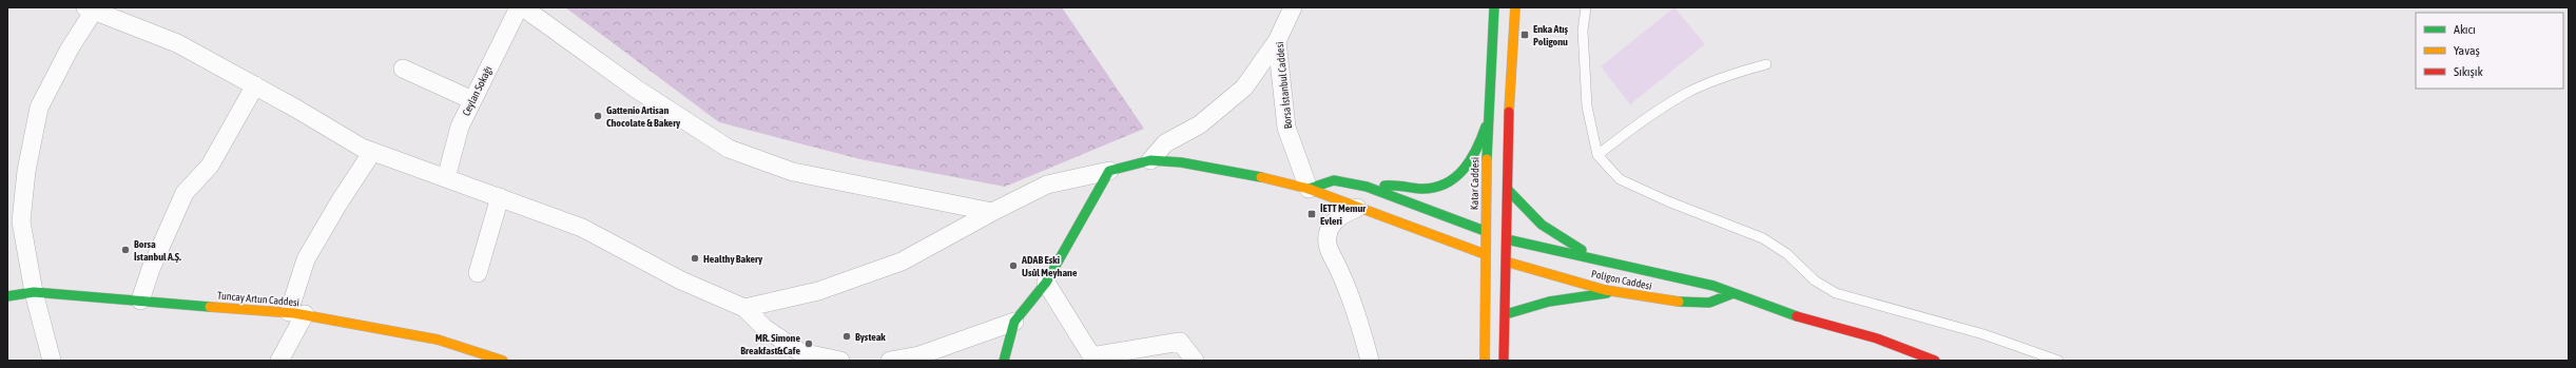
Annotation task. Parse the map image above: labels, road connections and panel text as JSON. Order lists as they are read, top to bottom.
{
  "streets": {
    "street": [
      "Borsa İstanbul Caddesi",
      "Ceylan Sokağı",
      "Katar Caddesi",
      "Poligon Caddesi",
      "Tuncay Artun Caddesi"
    ]
  },
  "crossings": [
    ["Borsa İstanbul Caddesi", "Poligon Caddesi"],
    ["Katar Caddesi", "Poligon Caddesi"]
  ],
  "places": {
    "transit": ["Enka Atış Poligonu", "İETT Memur Evleri"],
    "other": [
      "Gattenio Artisan Chocolate & Bakery",
      "Borsa İstanbul A.Ş.",
      "Healthy Bakery",
      "ADAB Eski Usûl Meyhane",
      "Bysteak",
      "MR. Simone Breakfast&Cafe"
    ]
  },
  "legend": ["Akıcı", "Yavaş", "Sıkışık"]
}
